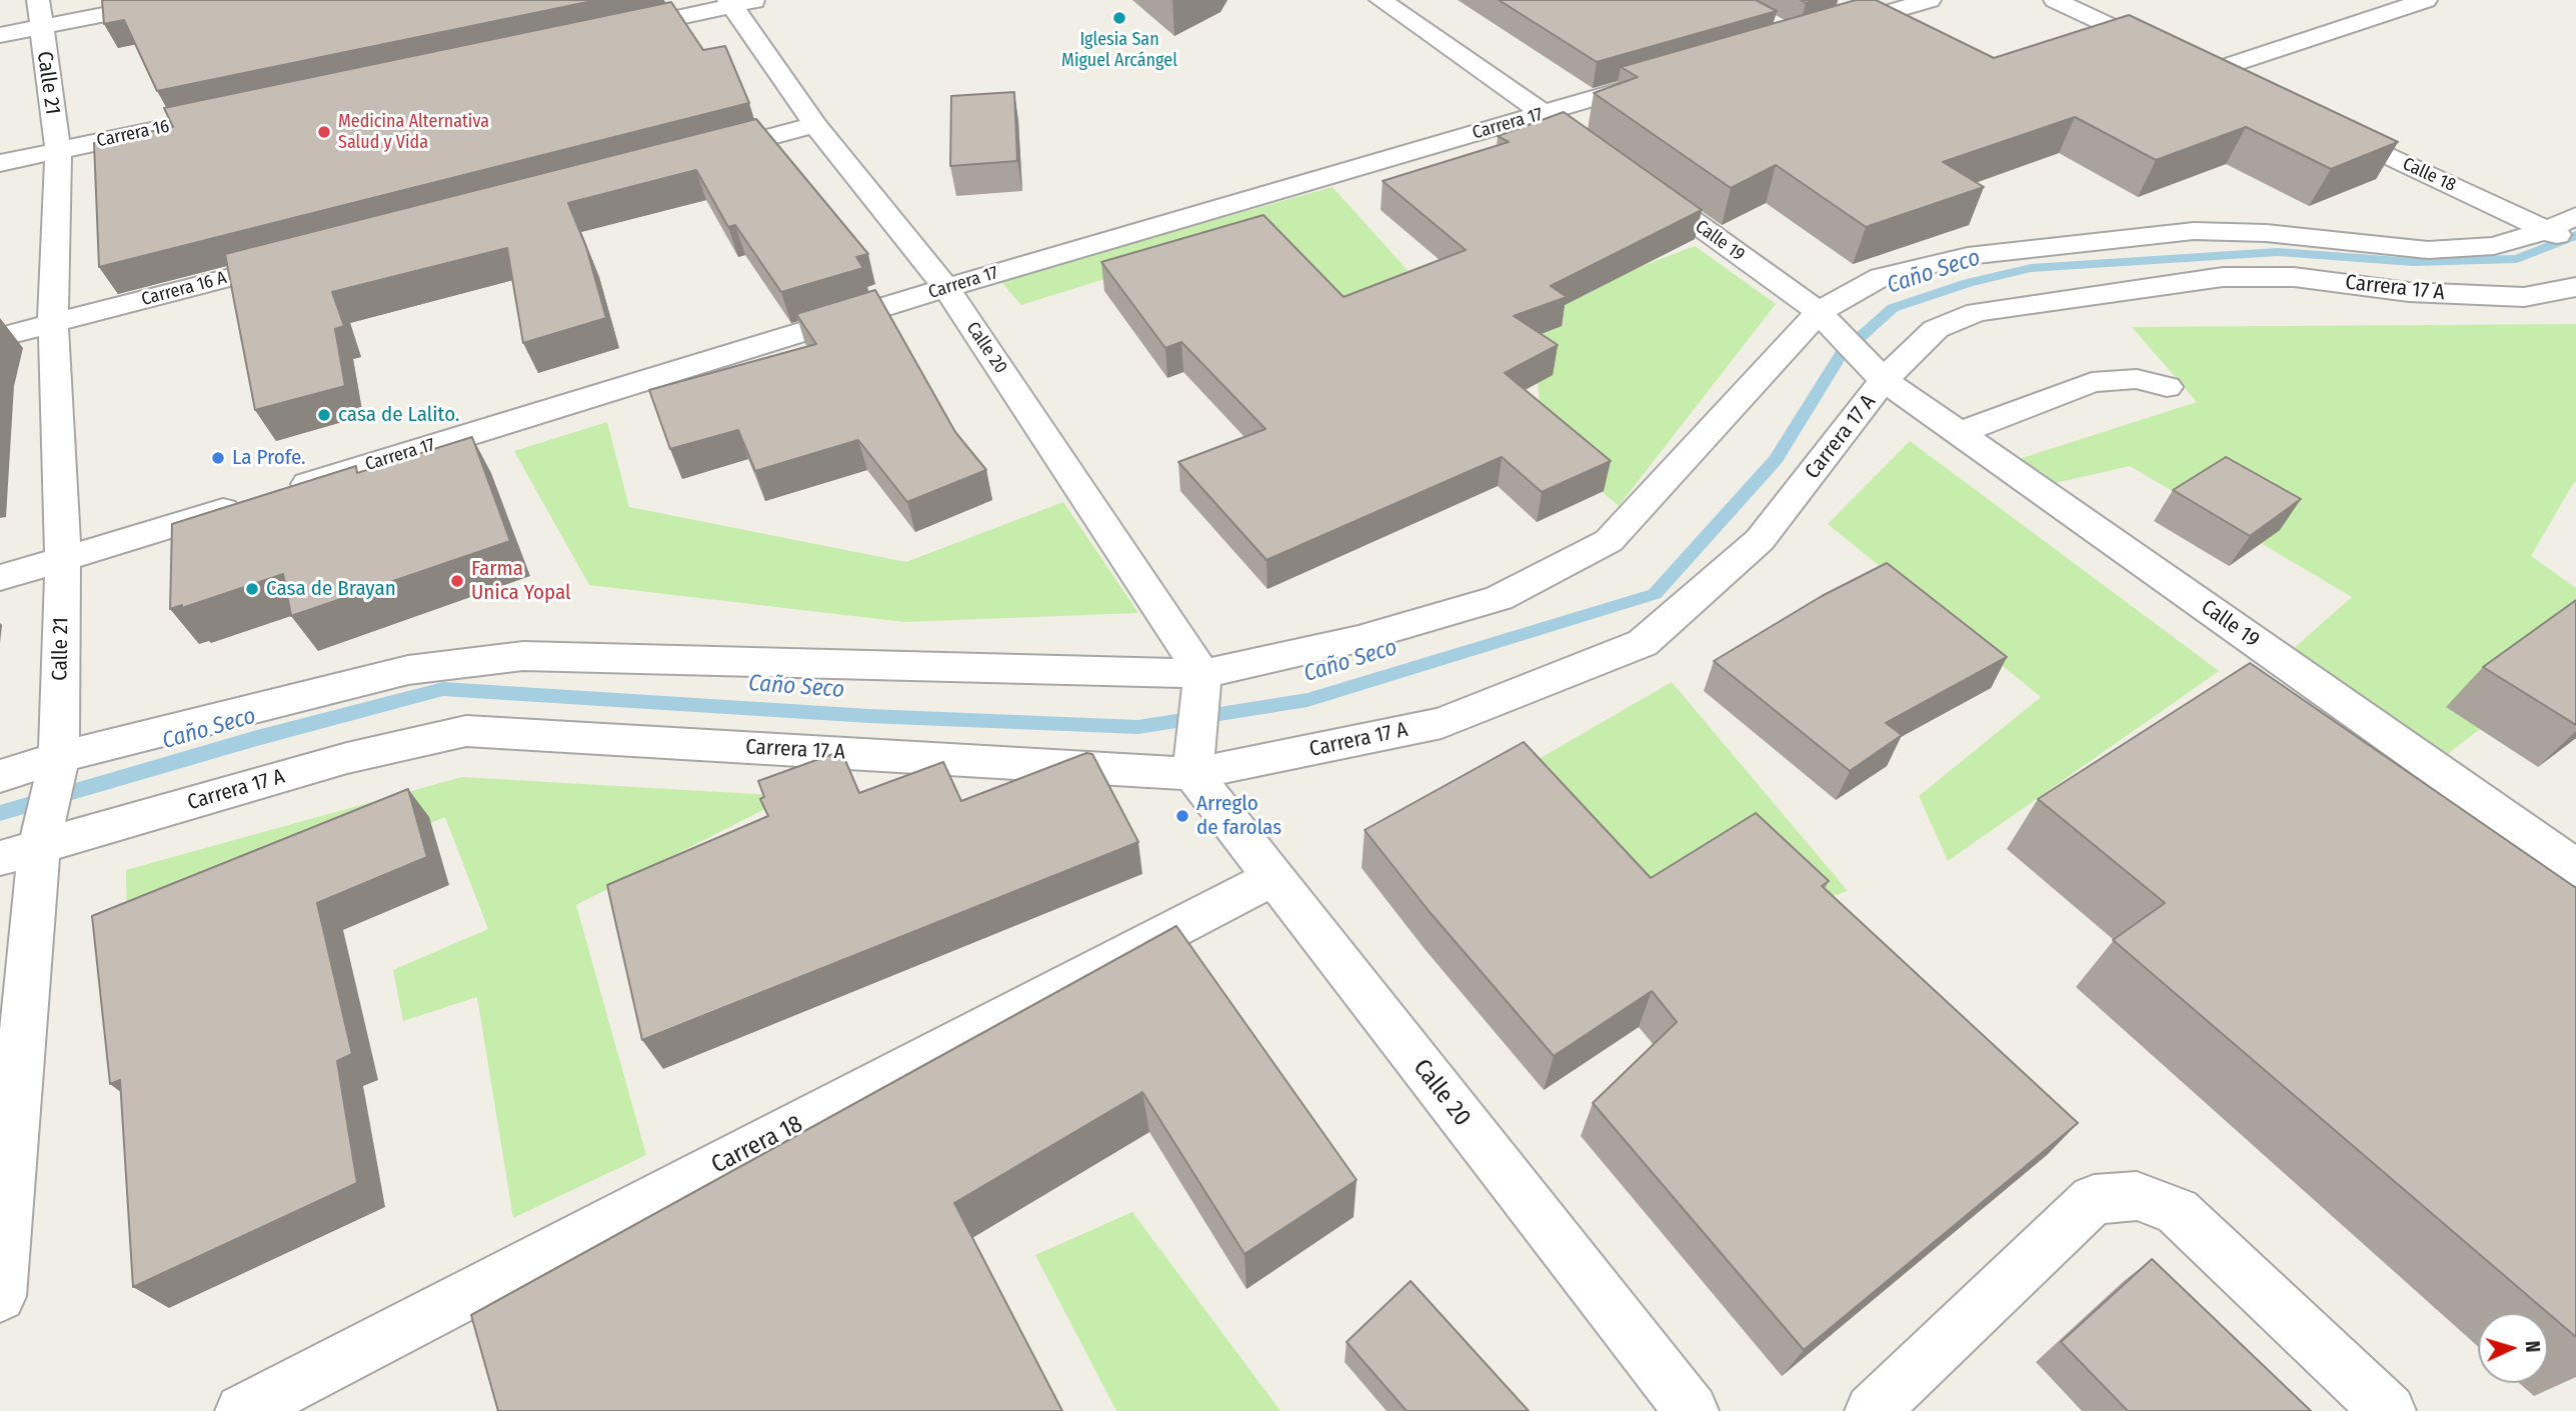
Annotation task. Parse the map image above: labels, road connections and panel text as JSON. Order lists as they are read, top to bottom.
{
  "streets": {
    "street": [
      "Calle 21",
      "Carrera 17",
      "Carrera 16",
      "Calle 18",
      "Calle 19",
      "Carrera 17 A",
      "Carrera 16 A",
      "Calle 20",
      "Carrera 18"
    ]
  },
  "crossings": [
    ["Calle 21", "Carrera 17"],
    ["Calle 21", "Carrera 16"],
    ["Calle 21", "Carrera 17 A"],
    ["Calle 21", "Carrera 16 A"],
    ["Carrera 17", "Calle 20"],
    ["Calle 18", "Carrera 17 A"],
    ["Calle 19", "Carrera 17 A"],
    ["Carrera 17 A", "Calle 20"],
    ["Calle 20", "Carrera 18"]
  ],
  "water": ["Caño Seco"],
  "places": [
    "Iglesia San Miguel Arcángel",
    "Medicina Alternativa Salud y Vida",
    "casa de Lalito.",
    "La Profe.",
    "Farma Unica Yopal",
    "Casa de Brayan",
    "Arreglo de farolas"
  ],
  "north": "right"
}
